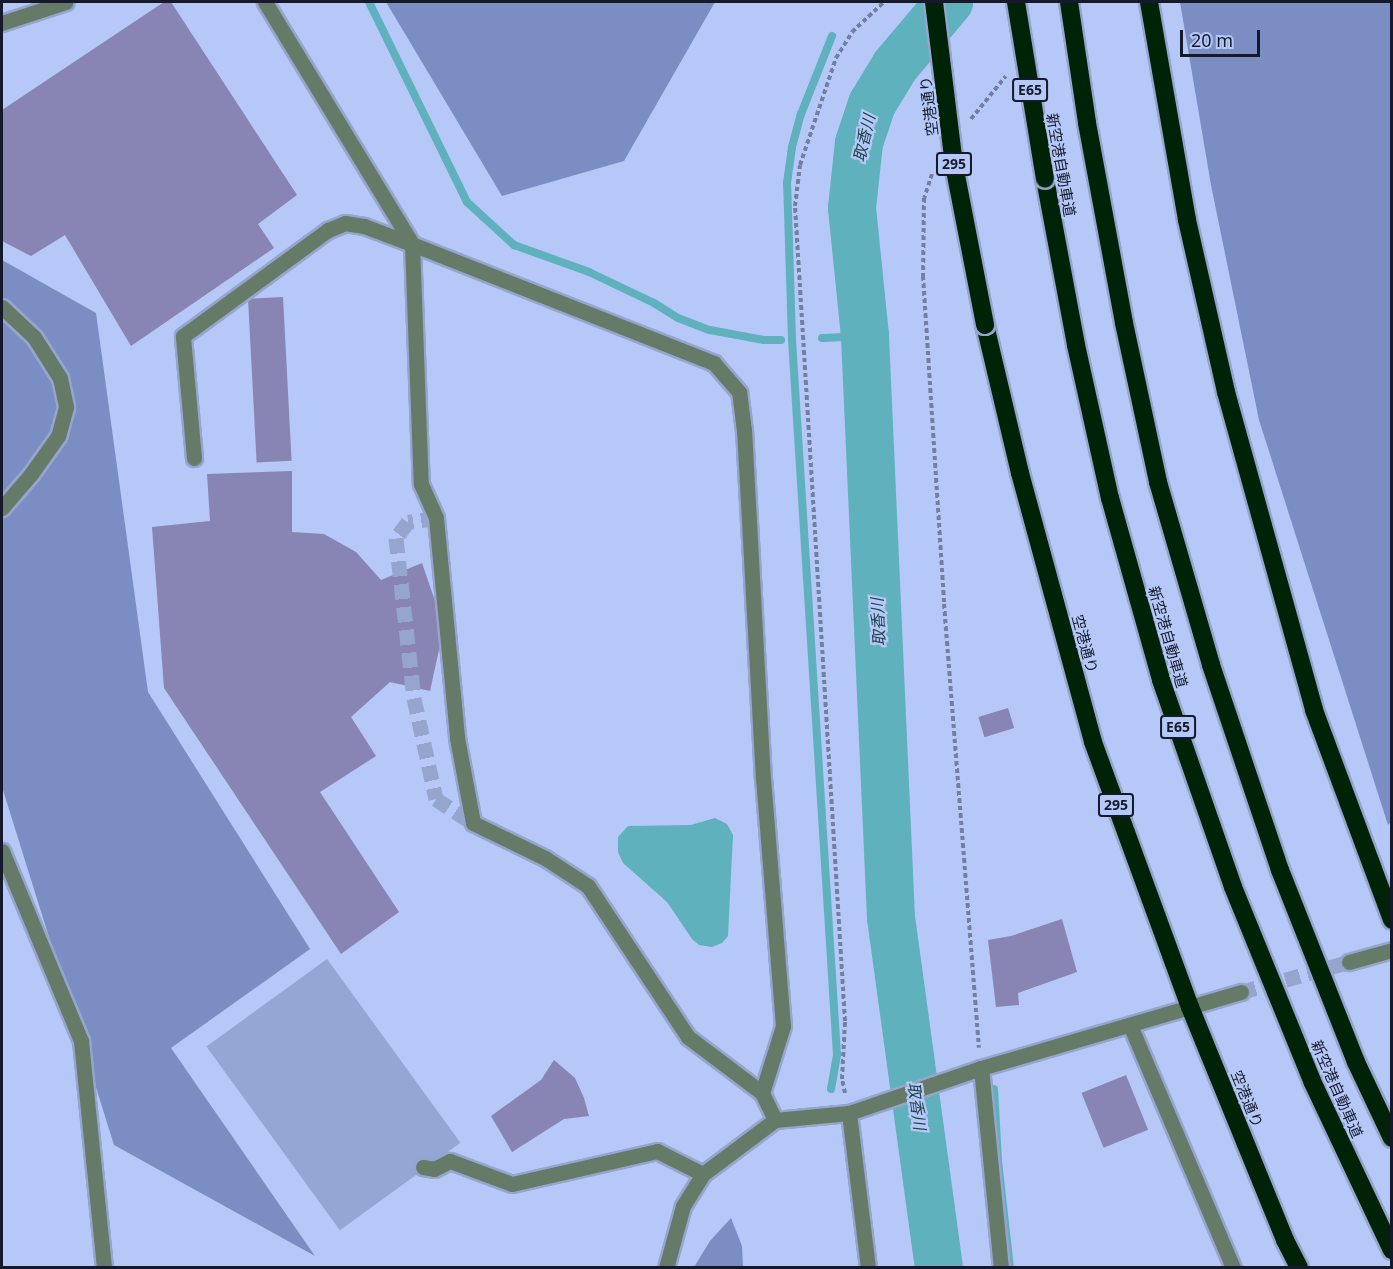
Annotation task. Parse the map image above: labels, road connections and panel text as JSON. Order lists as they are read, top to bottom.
{
  "streets": {
    "highway": [
      "E65",
      "空港通り",
      "295",
      "新空港自動車道"
    ]
  },
  "water": ["取香川"],
  "scale_bar": "20 m"
}
